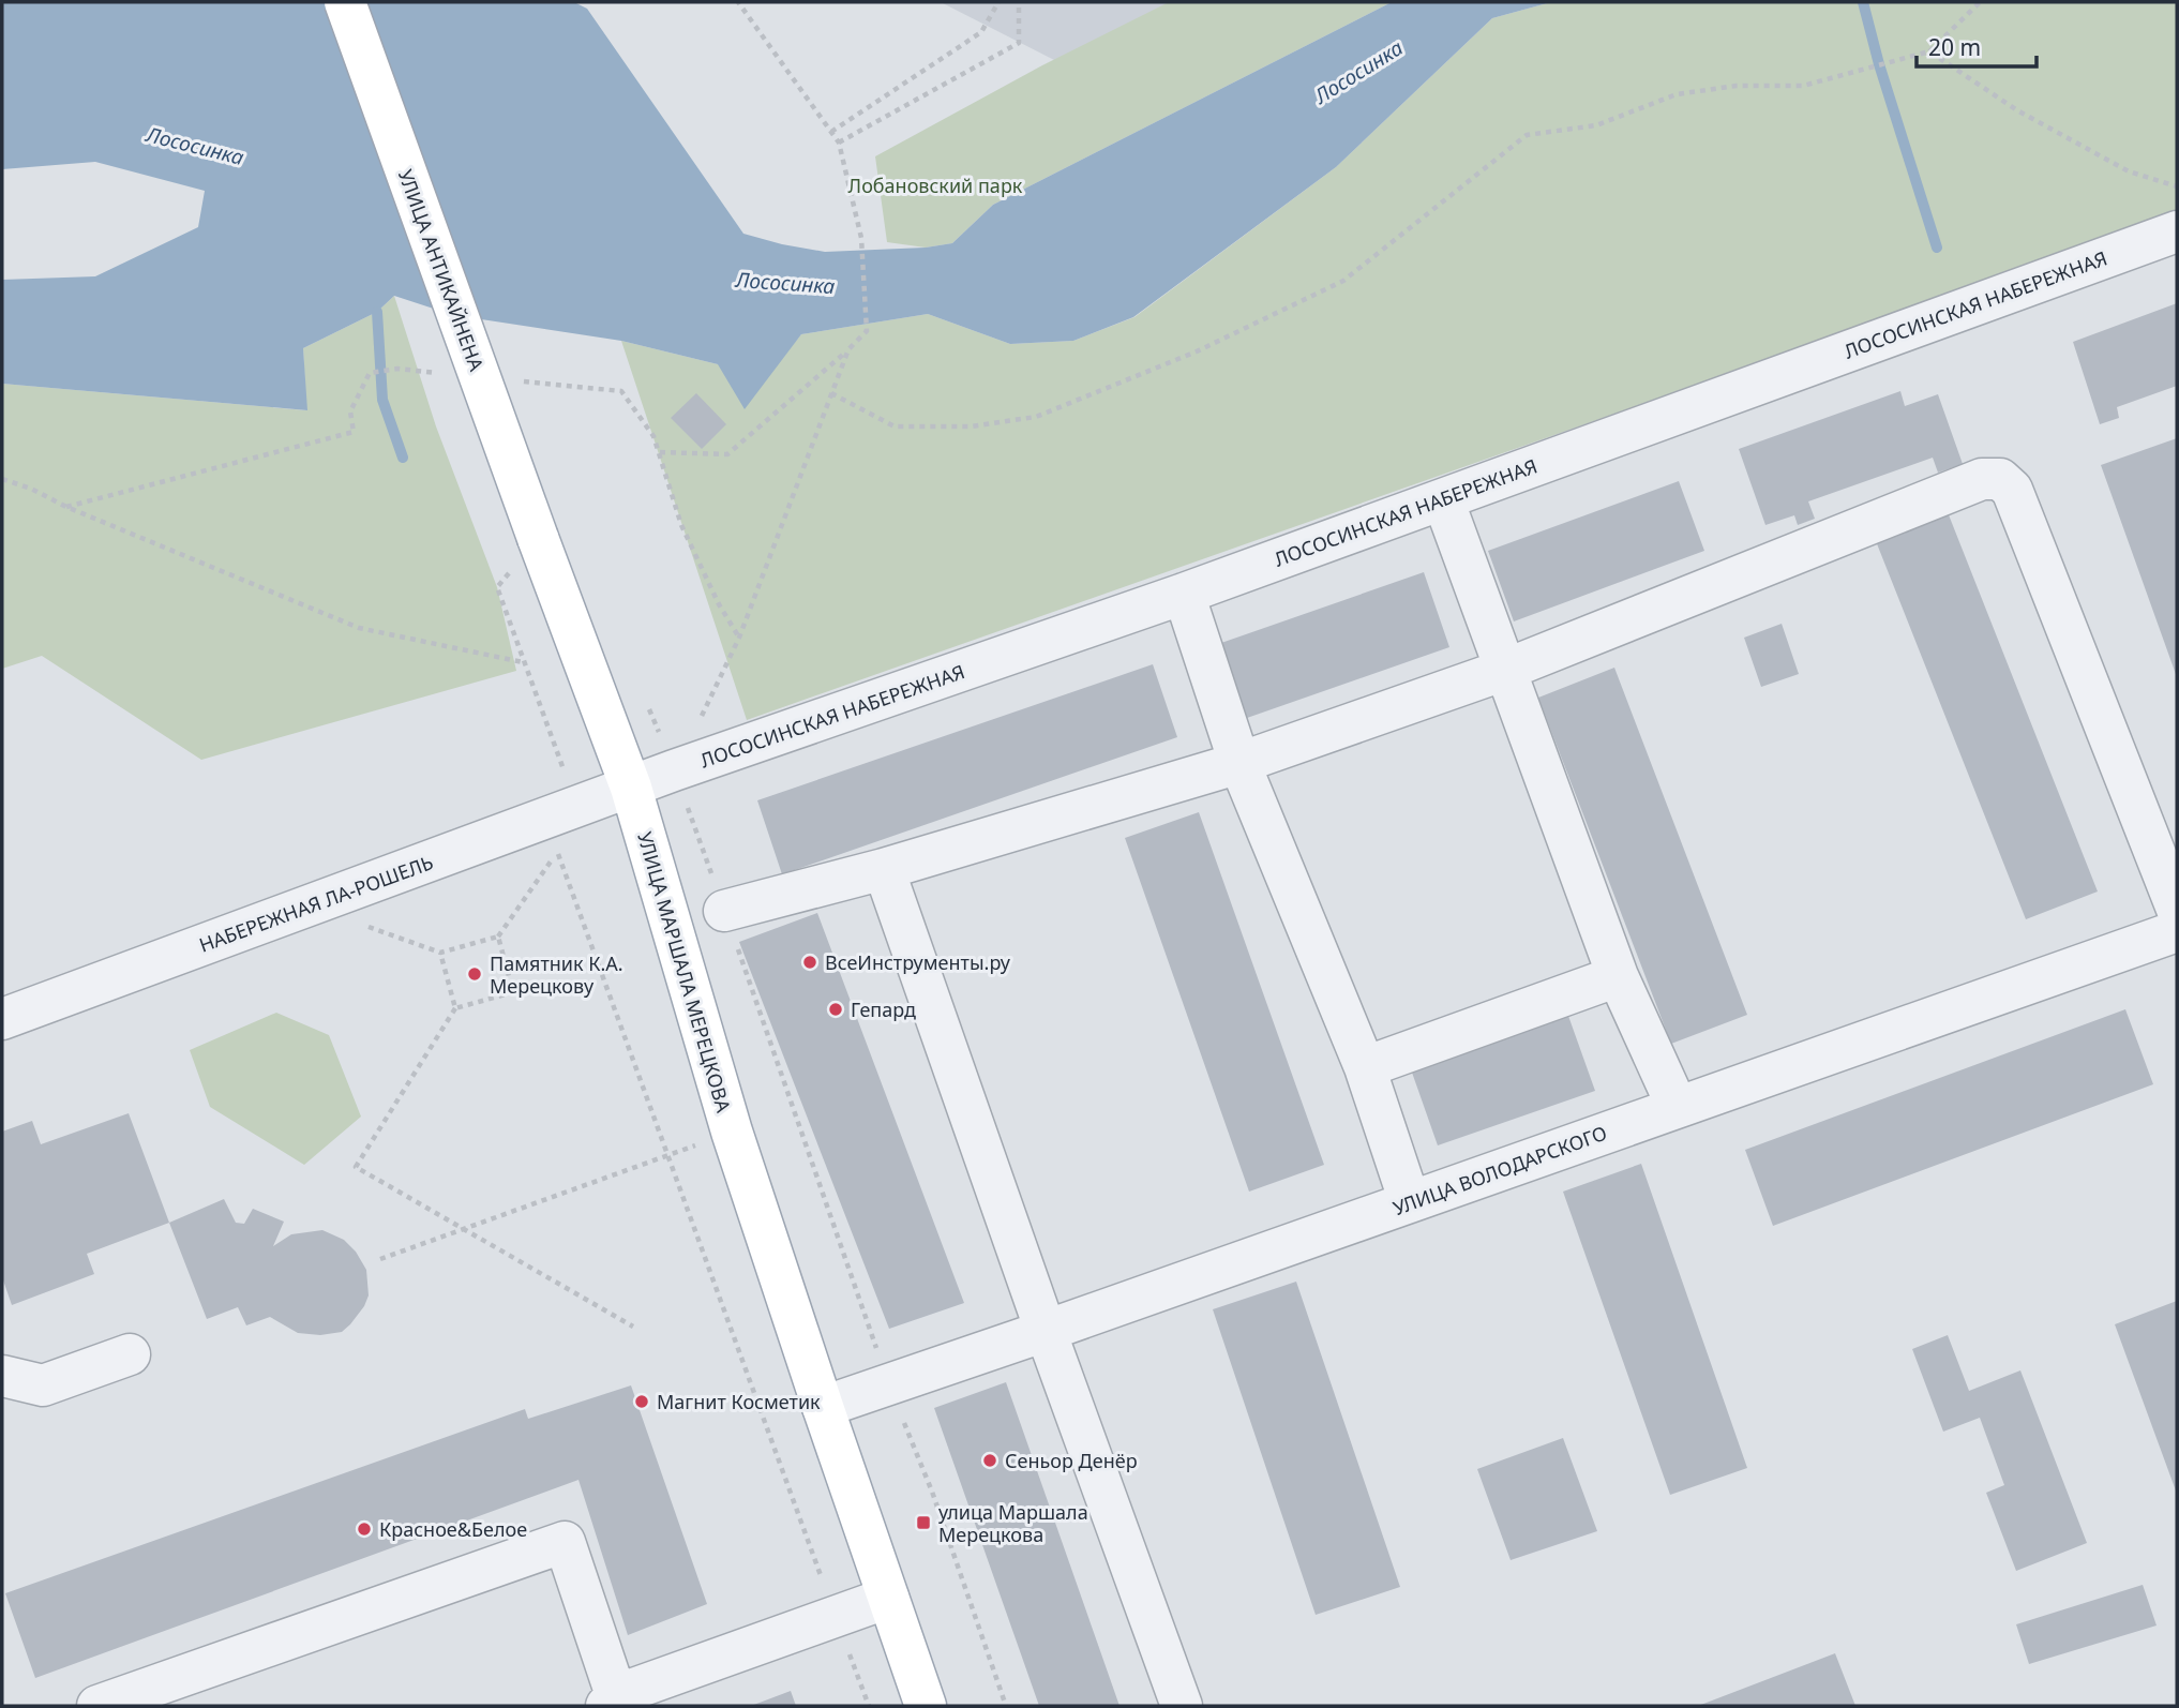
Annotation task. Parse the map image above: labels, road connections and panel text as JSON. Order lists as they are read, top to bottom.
{
  "streets": {
    "main road": ["УЛИЦА АНТИКАЙНЕНА", "УЛИЦА МАРШАЛА МЕРЕЦКОВА"],
    "street": ["ЛОСОСИНСКАЯ НАБЕРЕЖНАЯ", "НАБЕРЕЖНАЯ ЛА-РОШЕЛЬ", "УЛИЦА ВОЛОДАРСКОГО"]
  },
  "crossings": [
    ["УЛИЦА АНТИКАЙНЕНА", "УЛИЦА МАРШАЛА МЕРЕЦКОВА"],
    ["ЛОСОСИНСКАЯ НАБЕРЕЖНАЯ", "НАБЕРЕЖНАЯ ЛА-РОШЕЛЬ"],
    ["ЛОСОСИНСКАЯ НАБЕРЕЖНАЯ", "УЛИЦА МАРШАЛА МЕРЕЦКОВА"],
    ["НАБЕРЕЖНАЯ ЛА-РОШЕЛЬ", "УЛИЦА МАРШАЛА МЕРЕЦКОВА"],
    ["УЛИЦА МАРШАЛА МЕРЕЦКОВА", "УЛИЦА ВОЛОДАРСКОГО"]
  ],
  "water": ["Лососинка"],
  "parks": ["Лобановский парк"],
  "places": {
    "other": [
      "ВсеИнструменты.ру",
      "Памятник К.А. Мерецкову",
      "Гепард",
      "Магнит Косметик",
      "Сеньор Денёр",
      "Красное&Белое"
    ],
    "transit": ["улица Маршала Мерецкова"]
  },
  "scale_bar": "20 m"
}
